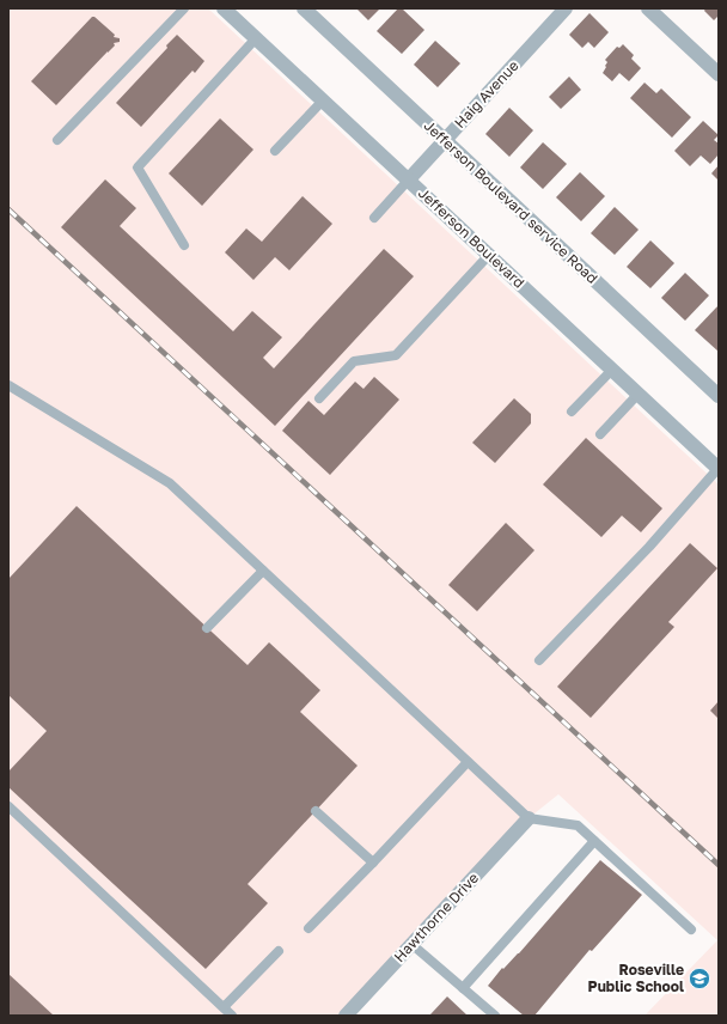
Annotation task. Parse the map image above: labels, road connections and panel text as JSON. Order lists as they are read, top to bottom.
{
  "streets": {
    "street": [
      "Haig Avenue",
      "Jefferson Boulevard service Road",
      "Jefferson Boulevard",
      "Hawthorne Drive"
    ]
  },
  "crossings": [
    ["Haig Avenue", "Jefferson Boulevard service Road"],
    ["Haig Avenue", "Jefferson Boulevard"]
  ],
  "places": {
    "school or university": ["Roseville Public School"]
  }
}
